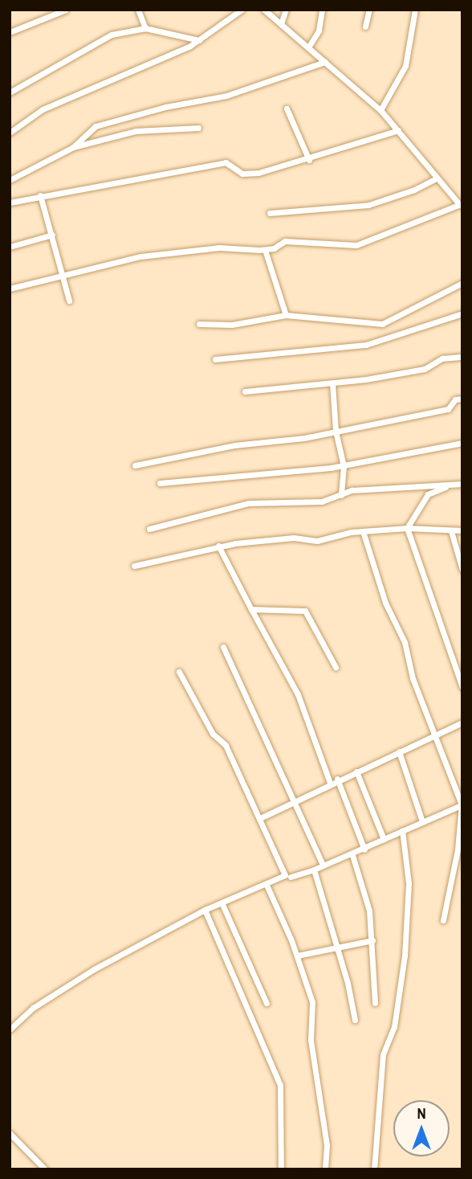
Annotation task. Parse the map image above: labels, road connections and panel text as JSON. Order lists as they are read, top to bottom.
{
  "north": "top"
}
